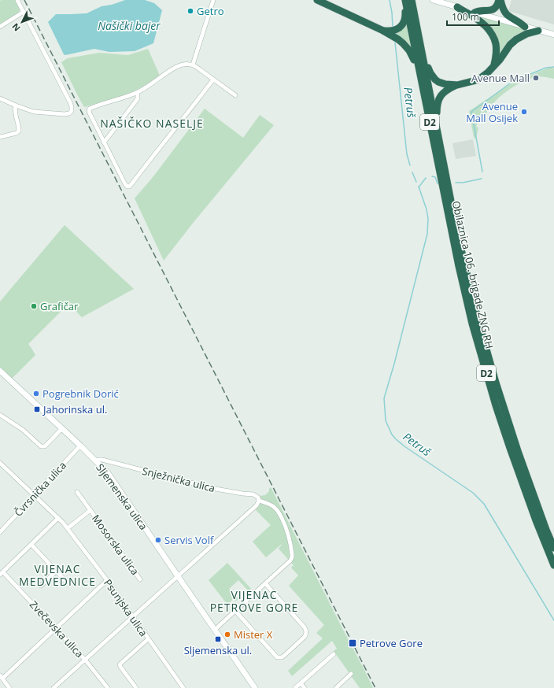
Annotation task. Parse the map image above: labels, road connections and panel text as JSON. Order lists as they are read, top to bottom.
{
  "streets": {
    "highway": ["D2", "Obilaznica 106. brigade ZNG RH"],
    "street": [
      "Snježnička ulica",
      "Čvrsnička ulica",
      "Sljemenska ulica",
      "Mosorska ulica",
      "Psunjska ulica",
      "Zvečevska ulica"
    ]
  },
  "crossings": [
    ["Snježnička ulica", "Sljemenska ulica"],
    ["Čvrsnička ulica", "Sljemenska ulica"],
    ["Čvrsnička ulica", "Psunjska ulica"],
    ["Mosorska ulica", "Psunjska ulica"]
  ],
  "districts": ["NAŠIČKO NASELJE", "VIJENAC MEDVEDNICE", "VIJENAC PETROVE GORE"],
  "water": ["Našički bajer", "Petruš"],
  "places": {
    "other": [
      "Getro",
      "Avenue Mall",
      "Avenue Mall Osijek",
      "Grafičar",
      "Pogrebnik Dorić",
      "Servis Volf",
      "Mister X"
    ],
    "transit": ["Jahorinska ul.", "Sljemenska ul.", "Petrove Gore"]
  },
  "scale_bar": "100 m",
  "north": "bottom left"
}
